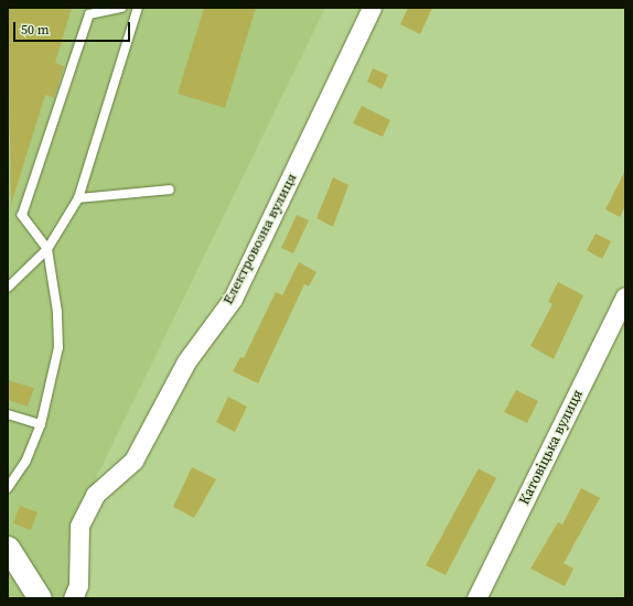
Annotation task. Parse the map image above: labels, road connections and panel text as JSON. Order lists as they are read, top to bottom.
{
  "streets": {
    "street": ["Електровозна вулиця", "Катовіцька вулиця"]
  },
  "scale_bar": "50 m"
}
